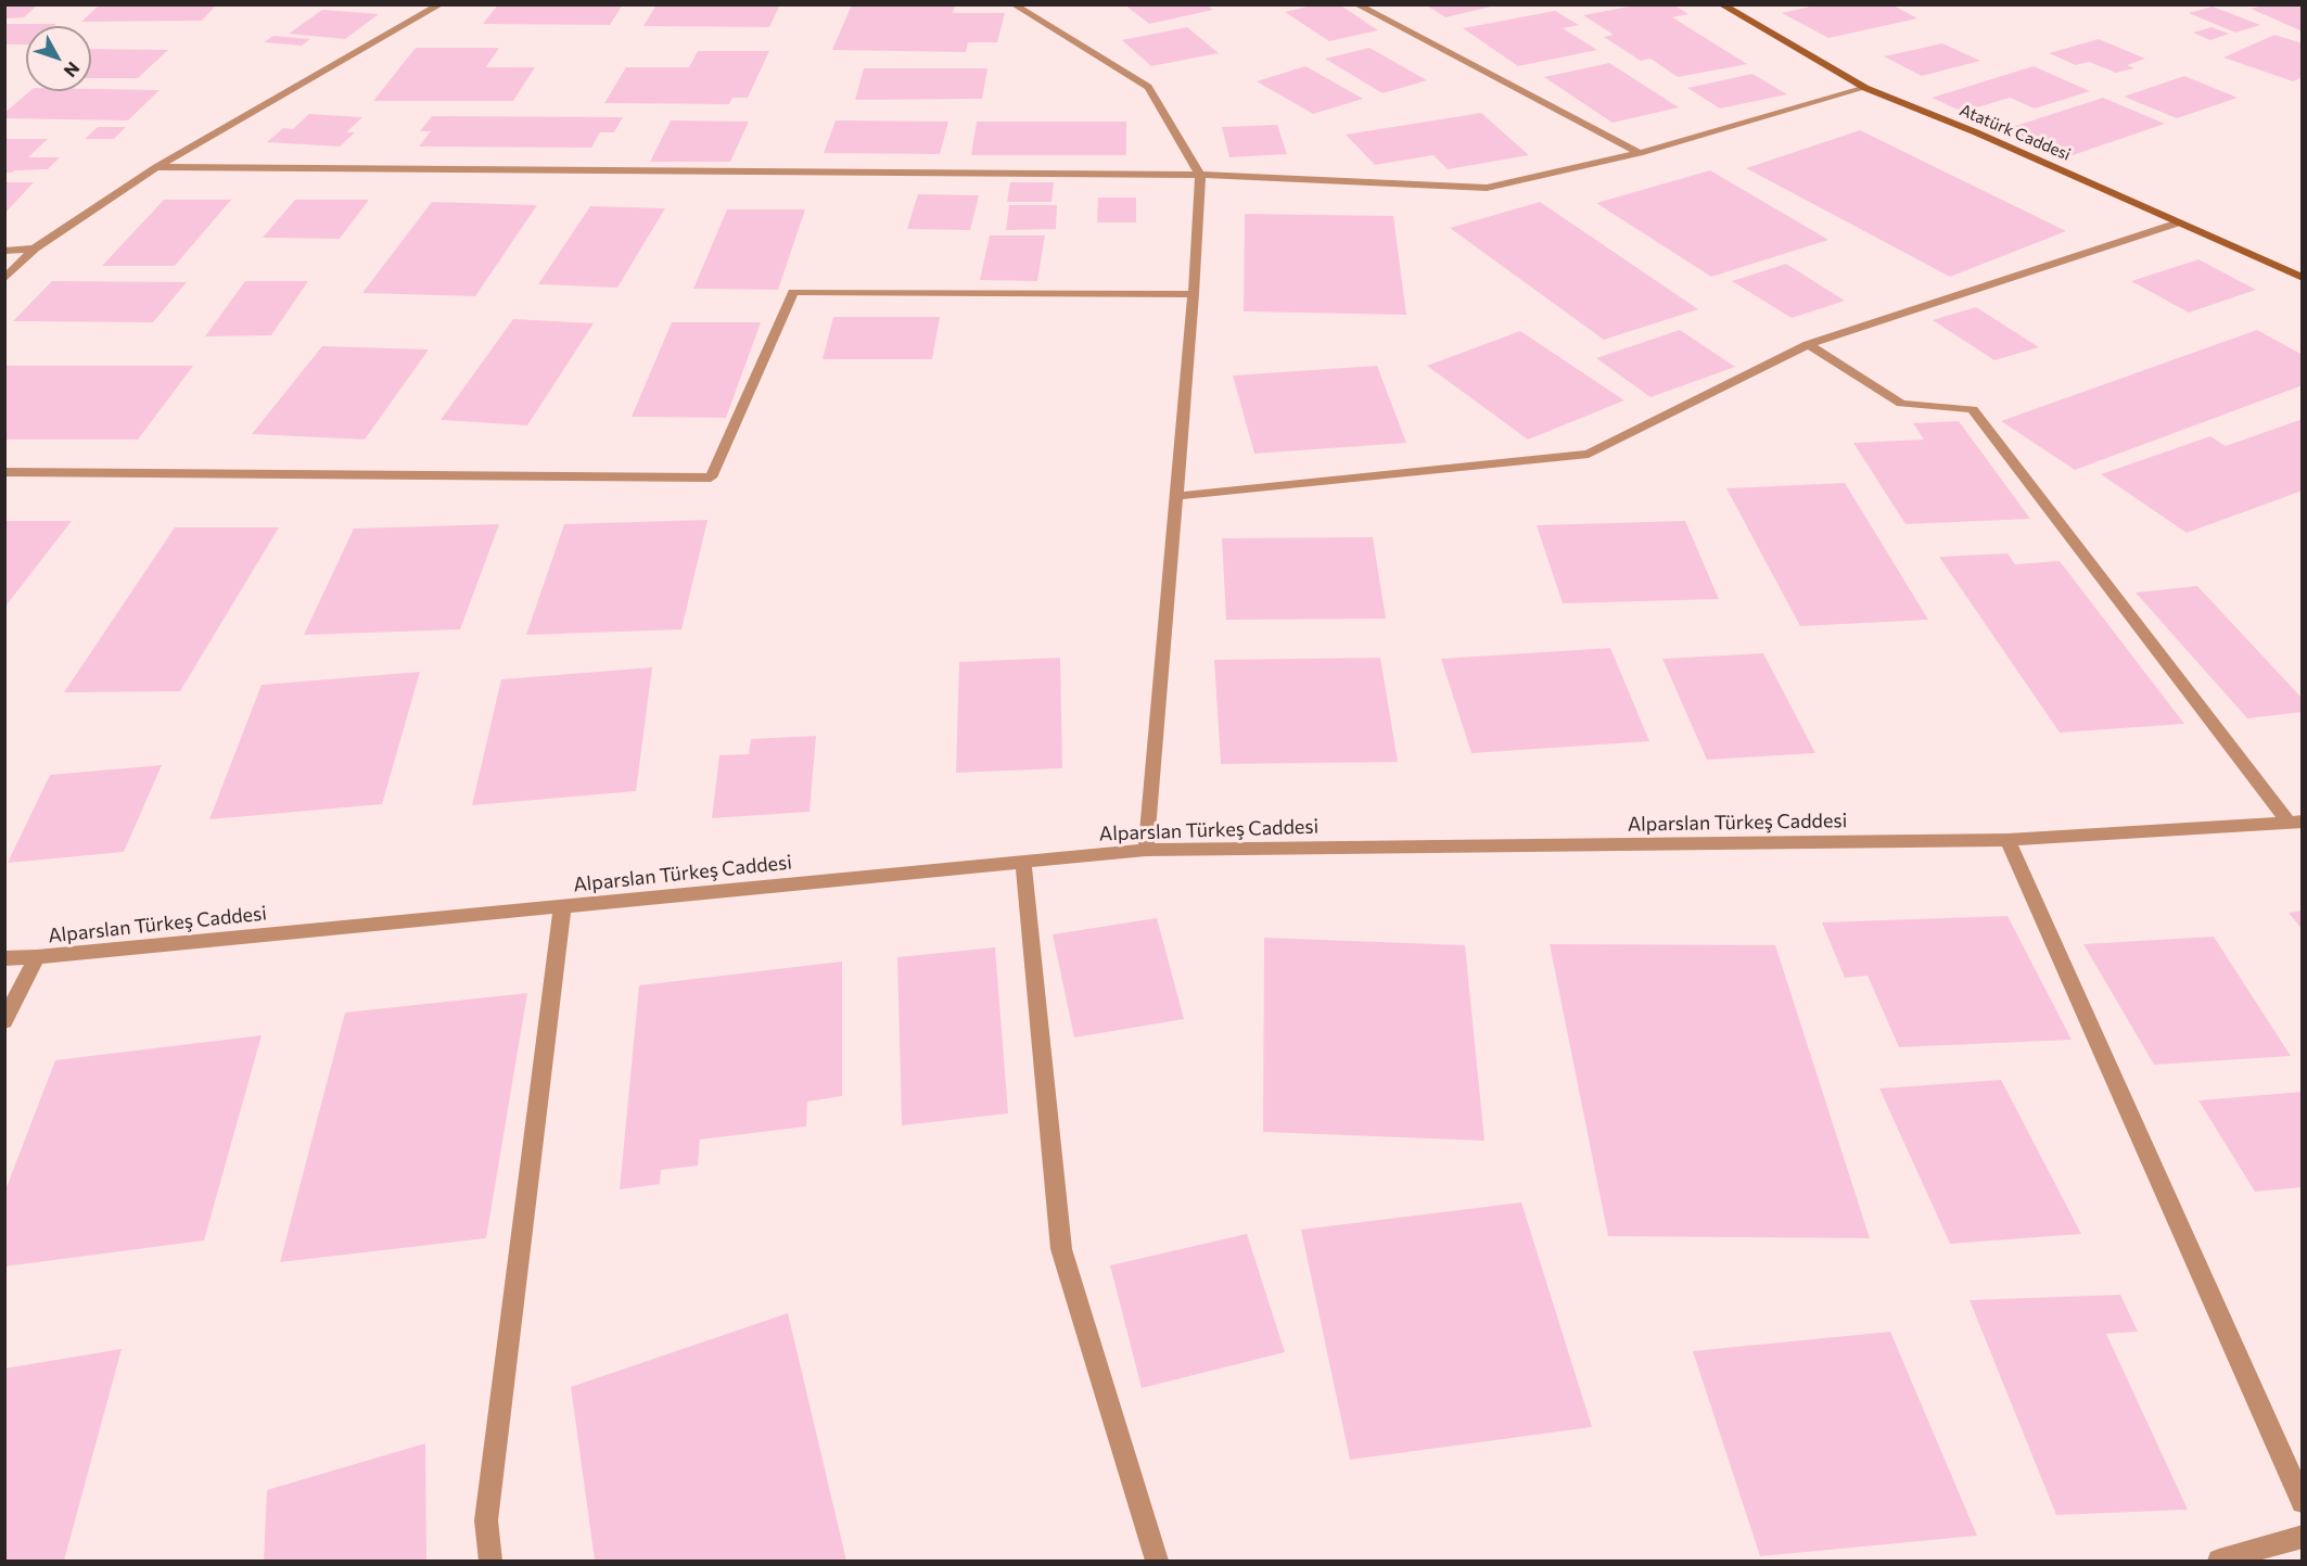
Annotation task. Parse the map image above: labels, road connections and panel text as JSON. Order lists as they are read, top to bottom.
{
  "streets": {
    "street": ["Atatürk Caddesi", "Alparslan Türkeş Caddesi"]
  },
  "north": "bottom right"
}
